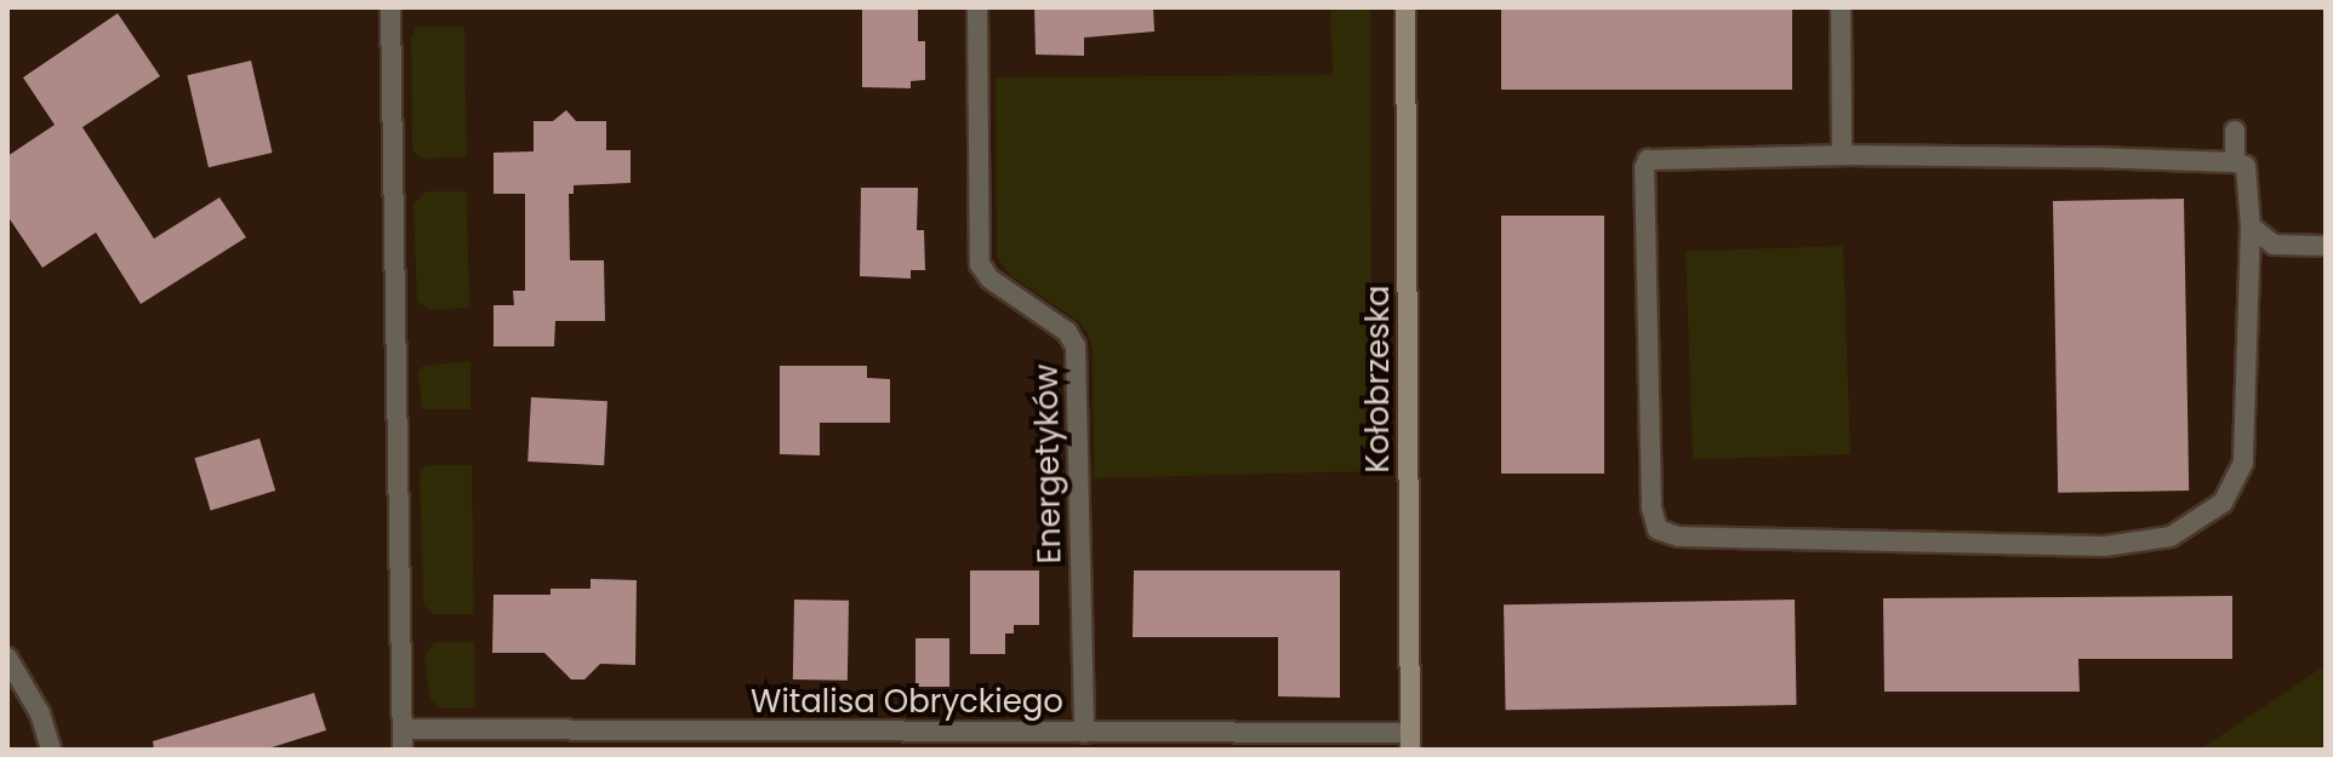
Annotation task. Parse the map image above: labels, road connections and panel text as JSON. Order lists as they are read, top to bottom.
{
  "streets": {
    "main road": ["Kołobrzeska"],
    "street": ["Energetyków", "Witalisa Obryckiego"]
  },
  "crossings": [
    ["Kołobrzeska", "Witalisa Obryckiego"],
    ["Energetyków", "Witalisa Obryckiego"]
  ]
}
